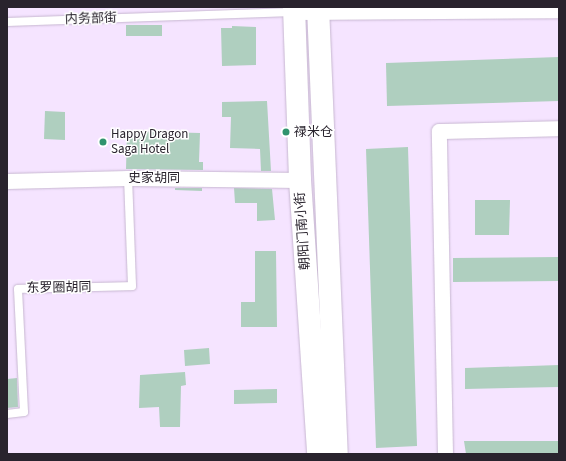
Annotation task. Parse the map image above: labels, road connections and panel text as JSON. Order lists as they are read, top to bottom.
{
  "streets": {
    "main road": ["朝阳门南小街"],
    "street": ["史家胡同"],
    "lane": ["内务部街", "东罗圈胡同"]
  },
  "crossings": [
    ["内务部街", "朝阳门南小街"],
    ["史家胡同", "朝阳门南小街"],
    ["史家胡同", "东罗圈胡同"]
  ],
  "places": ["禄米仓", "Happy Dragon Saga Hotel"]
}
